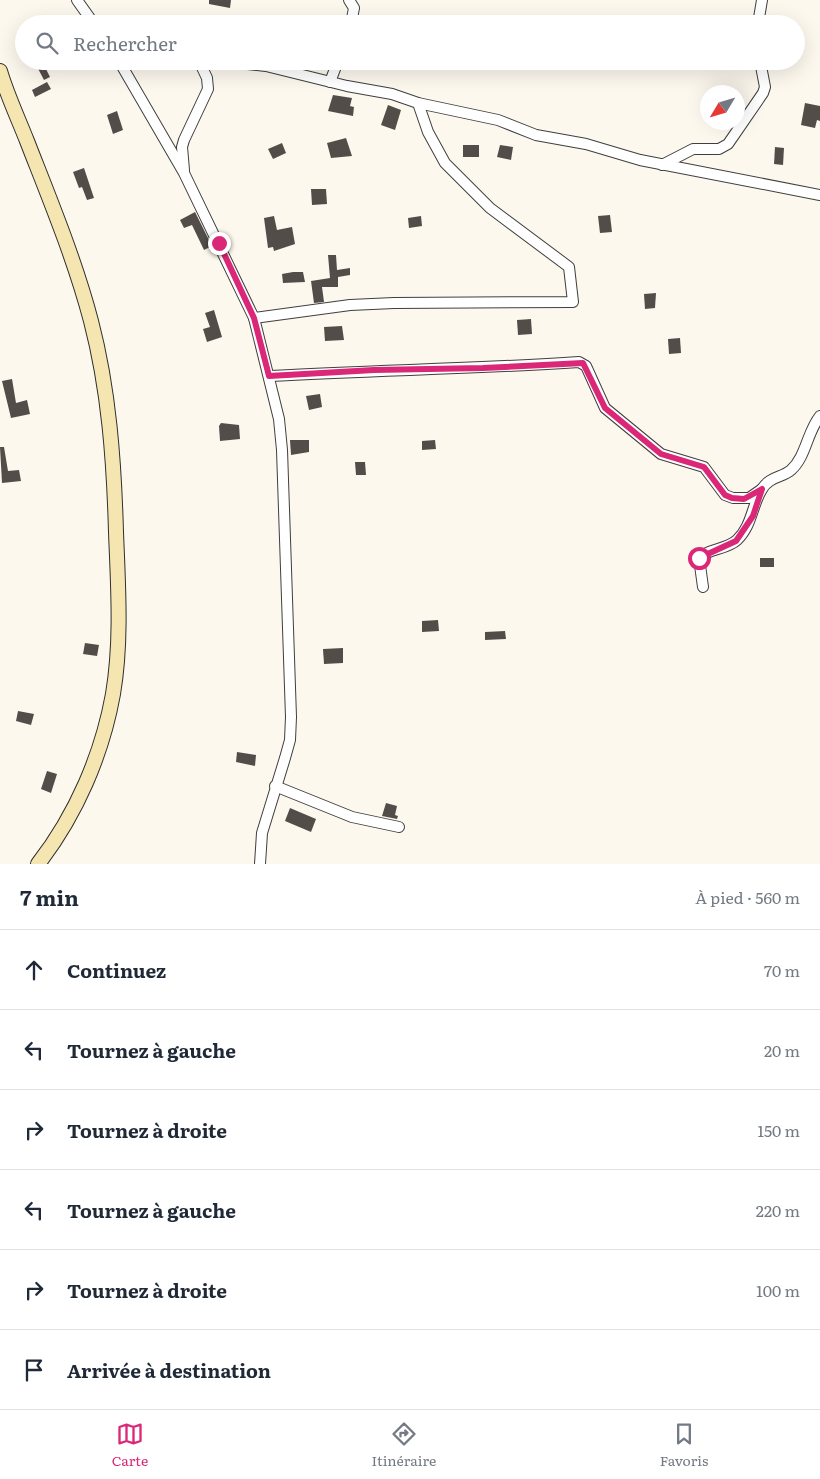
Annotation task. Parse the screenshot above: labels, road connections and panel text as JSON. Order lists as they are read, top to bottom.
{
  "north": "bottom left",
  "page": {
    "search": "Rechercher",
    "heading": ["7 min", "À pied · 560 m"],
    "list": [
      ["Continuez", "70 m"],
      ["Tournez à gauche", "20 m"],
      ["Tournez à droite", "150 m"],
      ["Tournez à gauche", "220 m"],
      ["Tournez à droite", "100 m"],
      "Arrivée à destination"
    ],
    "nav": ["Carte", "Itinéraire", "Favoris"]
  }
}
